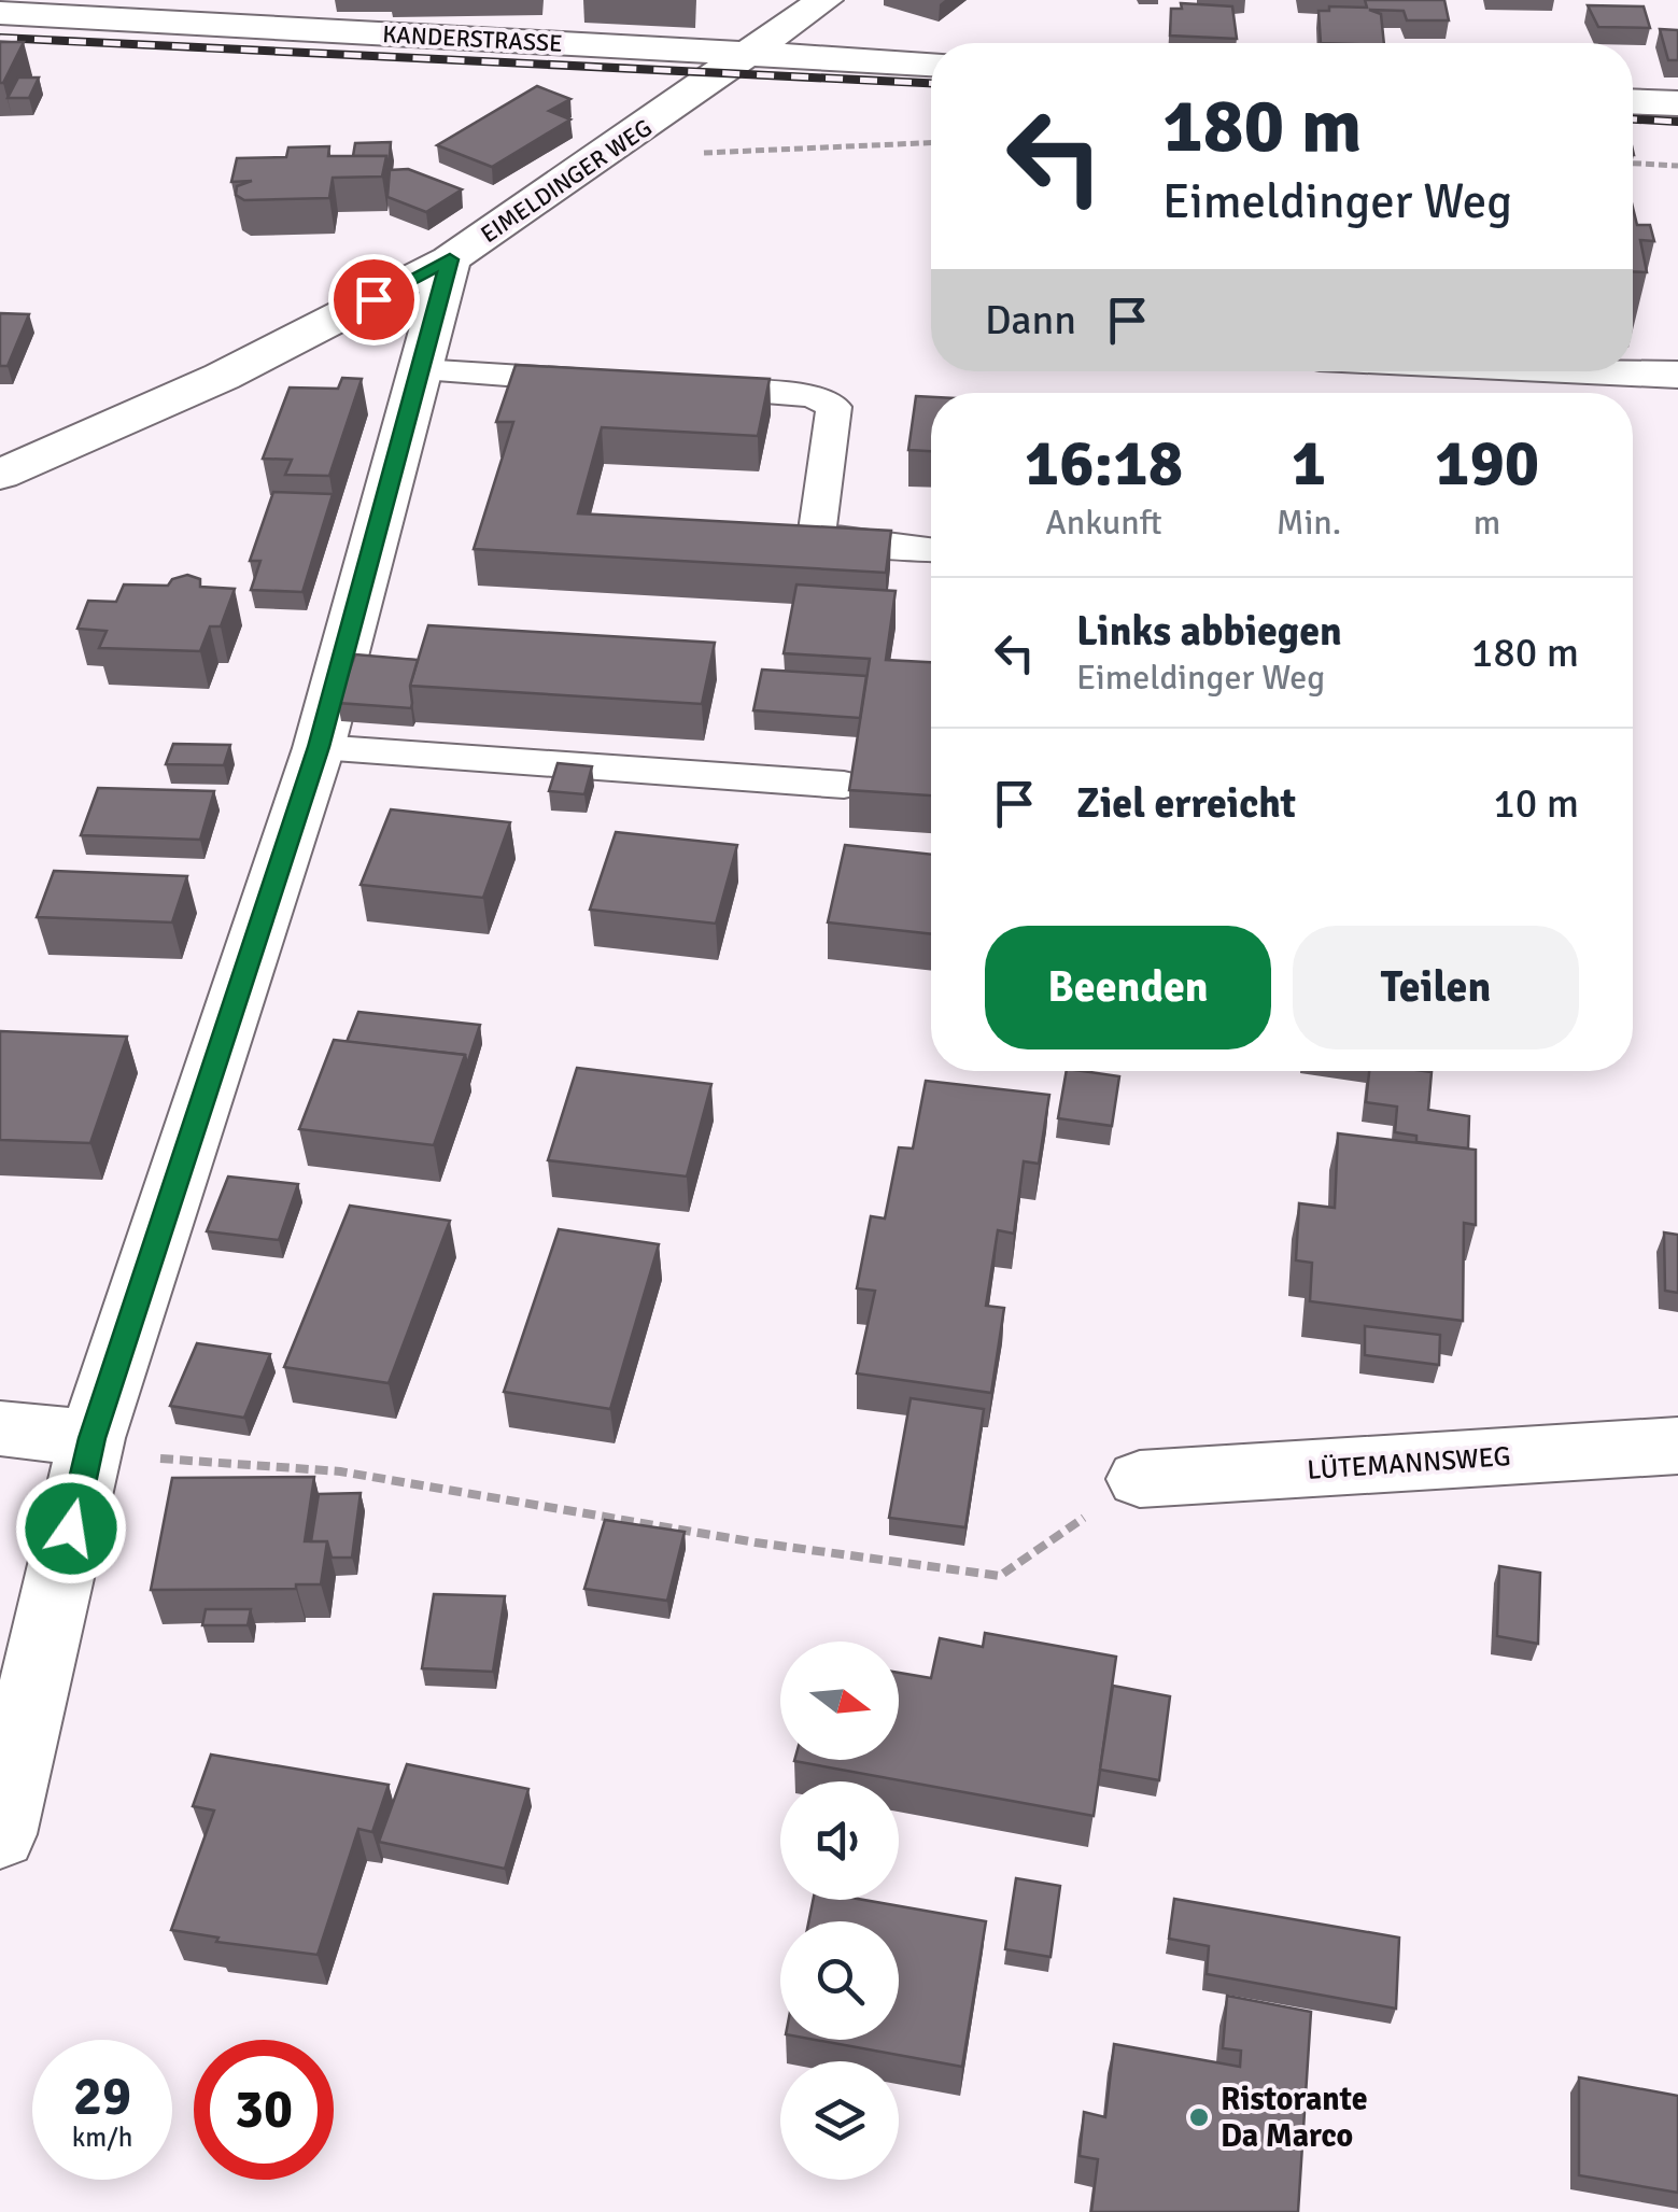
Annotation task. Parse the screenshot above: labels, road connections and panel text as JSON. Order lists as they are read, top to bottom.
{
  "streets": {
    "street": ["KANDERSTRASSE", "EIMELDINGER WEG", "LÜTEMANNSWEG"]
  },
  "crossings": [
    ["KANDERSTRASSE", "EIMELDINGER WEG"]
  ],
  "places": ["Ristorante Da Marco"],
  "north": "right",
  "page": {
    "turn": ["180 m", "Eimeldinger Weg"],
    "then": "Dann",
    "eta": [
      "16:18",
      "Ankunft",
      "1",
      "Min.",
      "190",
      "m"
    ],
    "list": [
      {
        "name": "Links abbiegen",
        "note": "Eimeldinger Weg",
        "value": "180 m"
      },
      {
        "name": "Ziel erreicht",
        "value": "10 m"
      }
    ],
    "buttons": ["Beenden", "Teilen"],
    "speed": "29 km/h",
    "limit": "30"
  }
}
